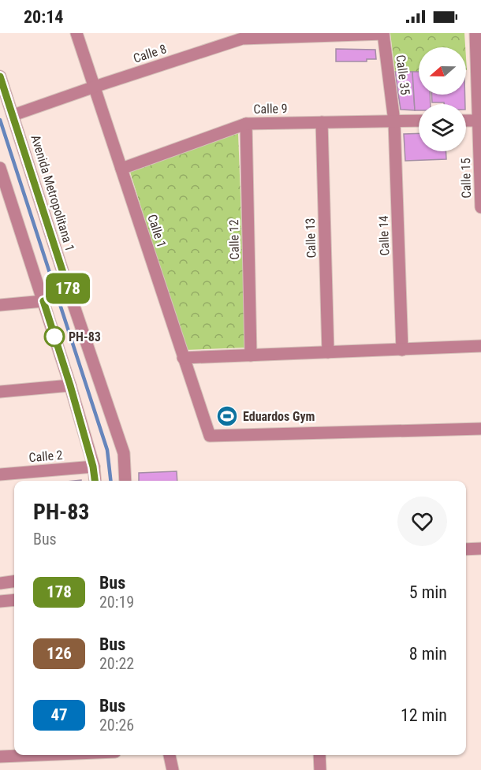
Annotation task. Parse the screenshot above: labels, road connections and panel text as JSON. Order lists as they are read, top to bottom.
{
  "streets": {
    "street": [
      "Calle 8",
      "Calle 35",
      "Calle 9",
      "Calle 15",
      "Avenida Metropolitana 1",
      "Calle 1",
      "Calle 14",
      "Calle 13",
      "Calle 12",
      "Calle 2"
    ]
  },
  "crossings": [
    ["Calle 8", "Calle 35"],
    ["Calle 8", "Avenida Metropolitana 1"],
    ["Calle 8", "Calle 1"],
    ["Calle 35", "Calle 9"],
    ["Calle 35", "Calle 14"],
    ["Calle 9", "Calle 1"],
    ["Calle 9", "Calle 14"],
    ["Calle 9", "Calle 13"],
    ["Calle 9", "Calle 12"]
  ],
  "places": {
    "other": ["PH-83"],
    "sports": ["Eduardos Gym"]
  },
  "lines": ["bus line 178"],
  "north": "left",
  "page": {
    "status": "20:14",
    "on_map": "178",
    "heading": ["PH-83", "Bus"],
    "list": [
      {
        "mark": "178",
        "name": "Bus",
        "note": "20:19",
        "value": "5 min"
      },
      {
        "mark": "126",
        "name": "Bus",
        "note": "20:22",
        "value": "8 min"
      },
      {
        "mark": "47",
        "name": "Bus",
        "note": "20:26",
        "value": "12 min"
      }
    ]
  }
}
